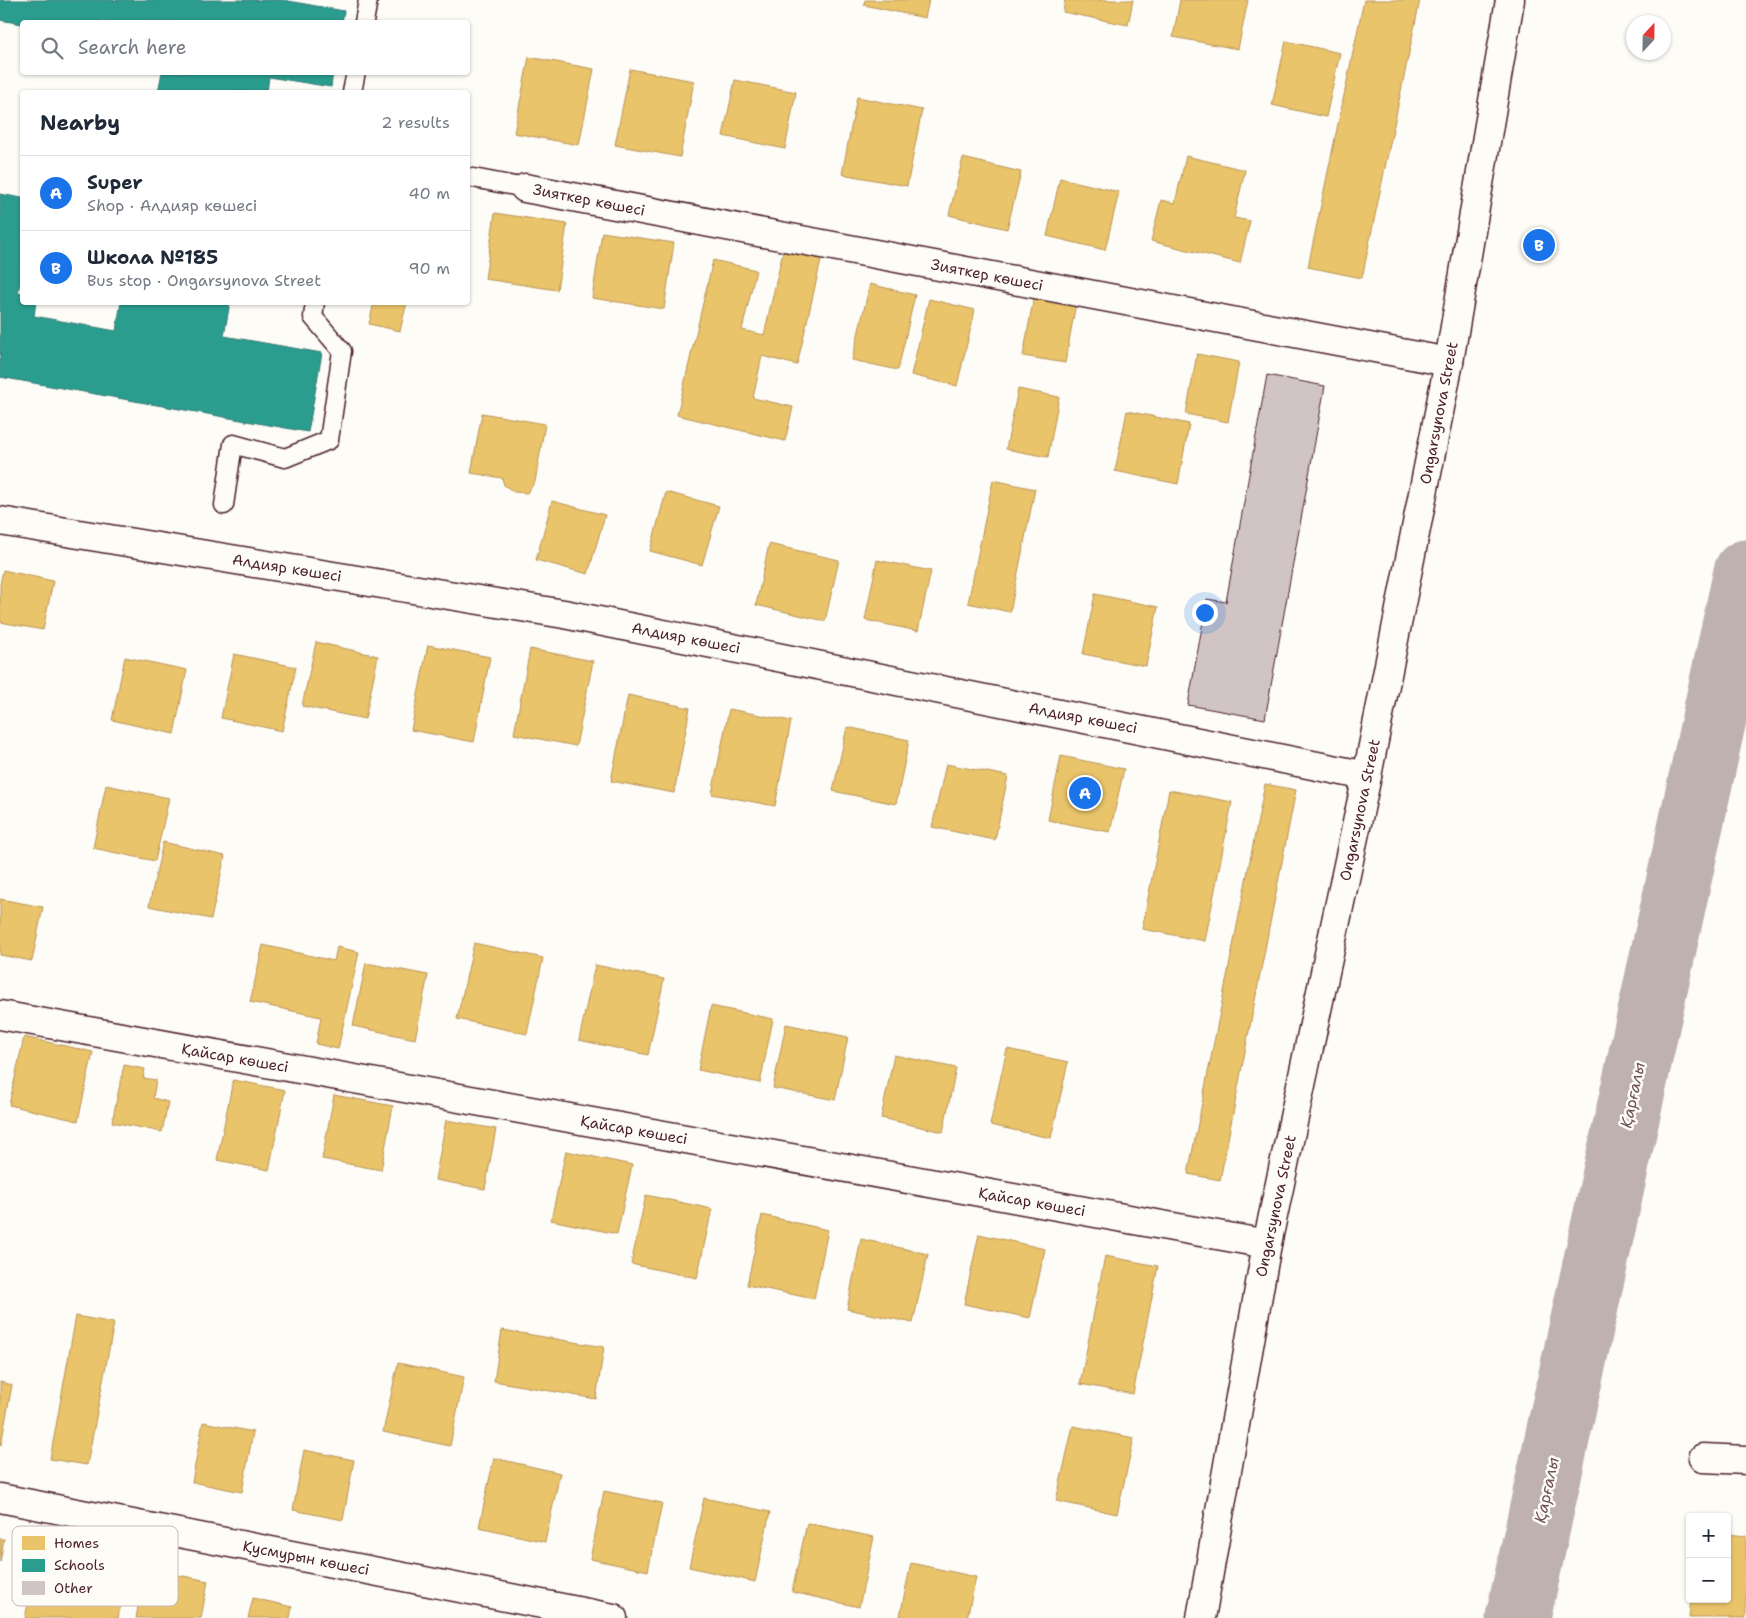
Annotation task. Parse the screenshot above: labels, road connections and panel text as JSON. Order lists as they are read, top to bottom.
{
  "streets": {
    "street": [
      "Зияткер көшесі",
      "Ongarsynova Street",
      "Алдияр көшесі",
      "Қайсар көшесі",
      "Қусмурын көшесі"
    ]
  },
  "crossings": [
    ["Зияткер көшесі", "Ongarsynova Street"],
    ["Ongarsynova Street", "Алдияр көшесі"],
    ["Ongarsynova Street", "Қайсар көшесі"]
  ],
  "water": ["Қарғалы"],
  "legend": ["Homes", "Schools", "Other"],
  "north": "top",
  "page": {
    "search": "Search here",
    "heading": ["Nearby", "2 results"],
    "list": [
      {
        "mark": "A",
        "name": "Super",
        "note": "Shop · Алдияр көшесі",
        "value": "40 m"
      },
      {
        "mark": "B",
        "name": "Школа №185",
        "note": "Bus stop · Ongarsynova Street",
        "value": "90 m"
      }
    ],
    "pins": ["B", "A"],
    "map_buttons": ["+", "−"]
  }
}
